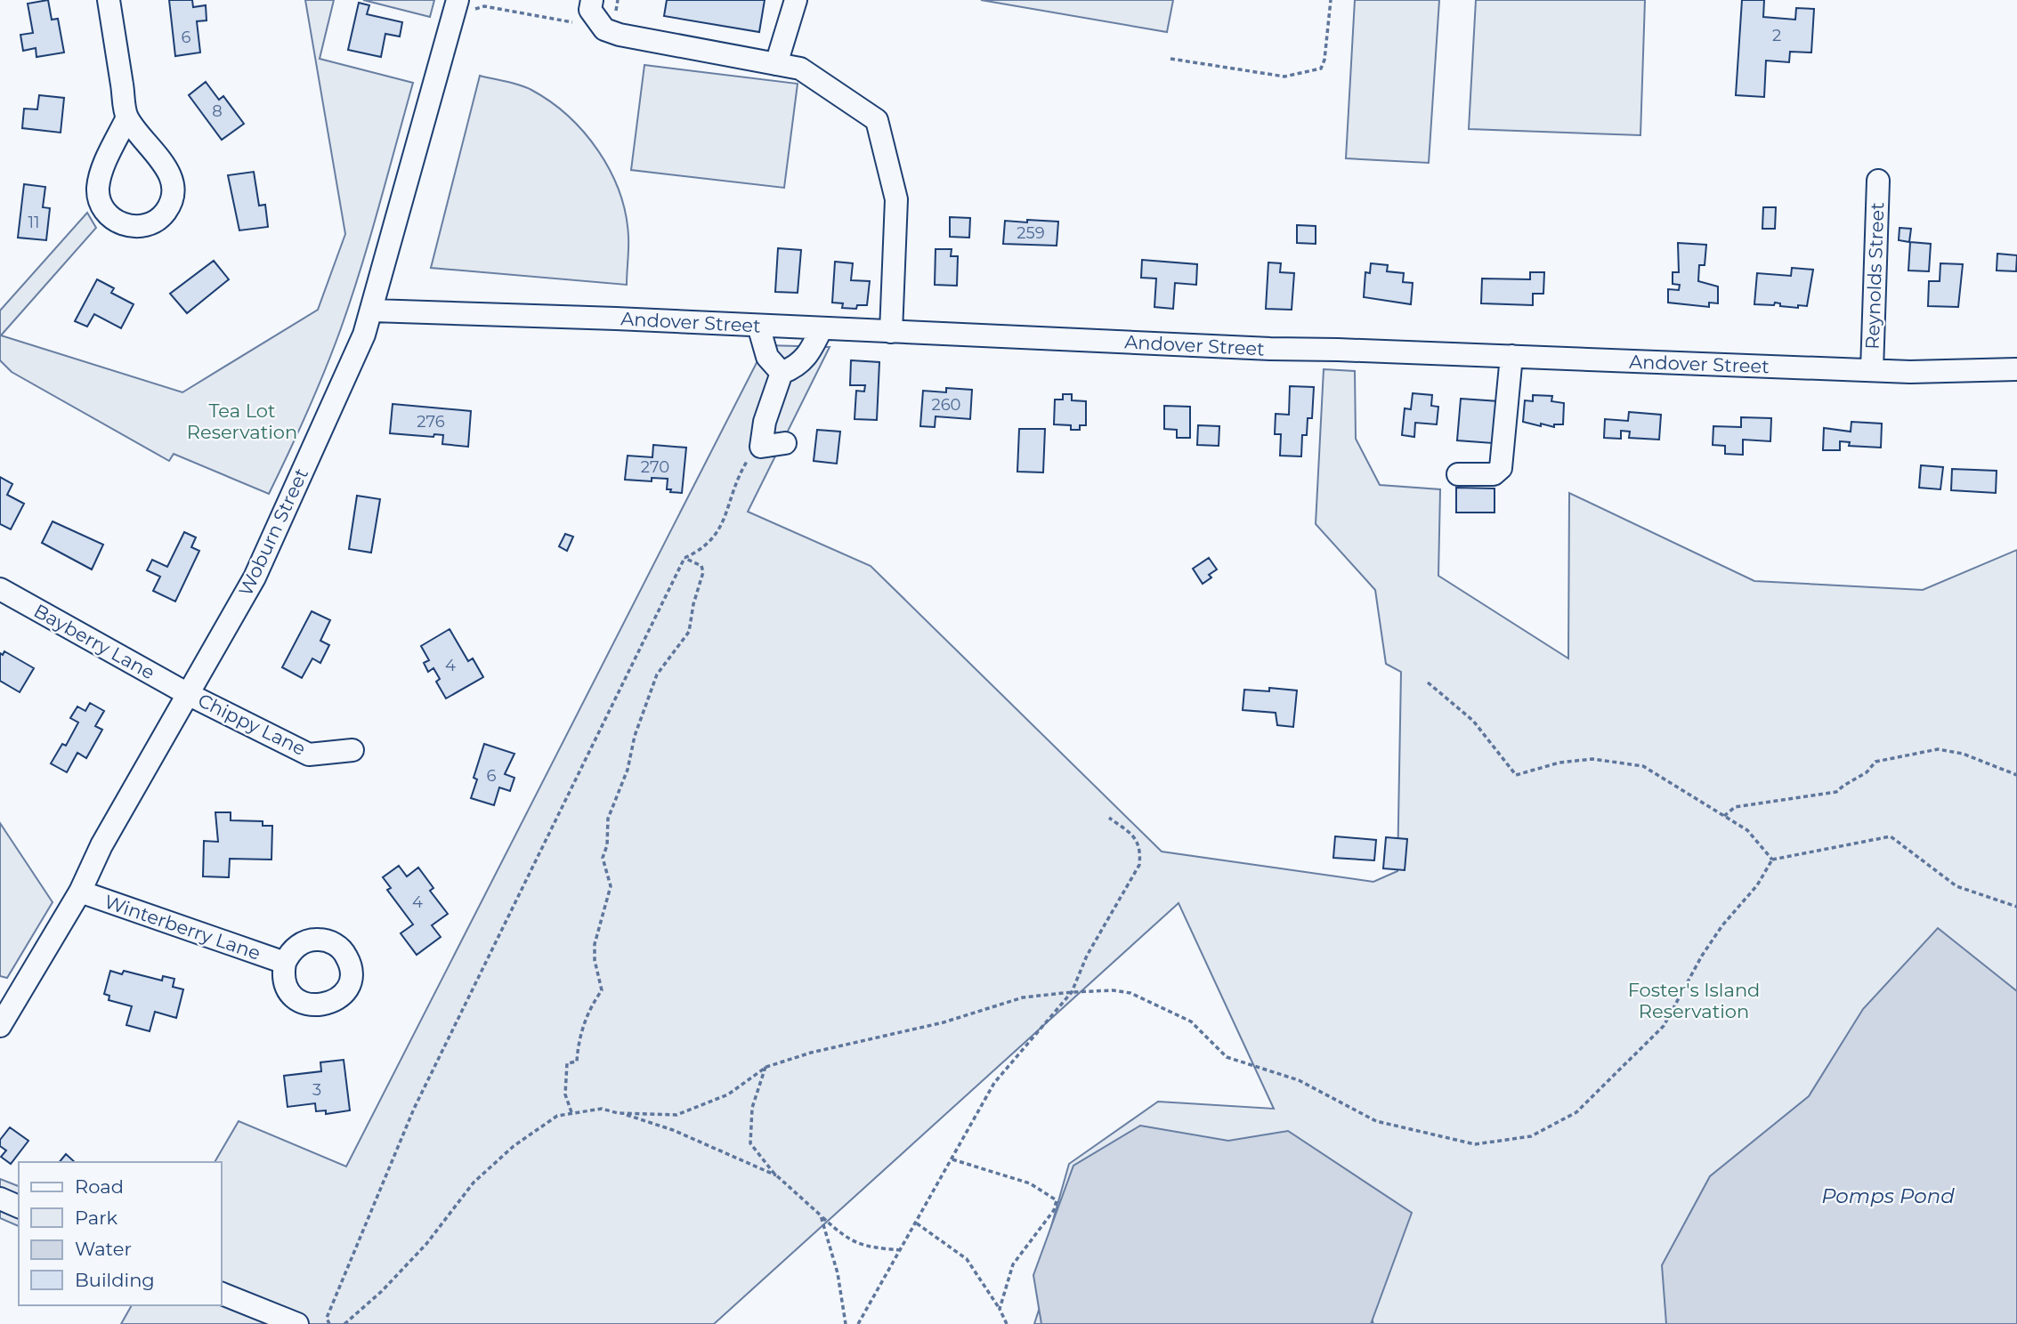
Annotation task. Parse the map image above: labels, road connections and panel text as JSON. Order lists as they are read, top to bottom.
{
  "streets": {
    "street": [
      "Reynolds Street",
      "Andover Street",
      "Woburn Street",
      "Bayberry Lane",
      "Chippy Lane",
      "Winterberry Lane"
    ]
  },
  "crossings": [
    ["Reynolds Street", "Andover Street"],
    ["Andover Street", "Woburn Street"],
    ["Woburn Street", "Bayberry Lane"],
    ["Woburn Street", "Chippy Lane"],
    ["Woburn Street", "Winterberry Lane"],
    ["Bayberry Lane", "Chippy Lane"]
  ],
  "water": ["Pomps Pond"],
  "parks": ["Tea Lot Reservation", "Foster's Island Reservation"],
  "house_numbers": [
    "2",
    "6",
    "8",
    "11",
    "259",
    "260",
    "276",
    "270",
    "4",
    "6",
    "4",
    "3"
  ],
  "legend": [
    "Road",
    "Park",
    "Water",
    "Building"
  ]
}
